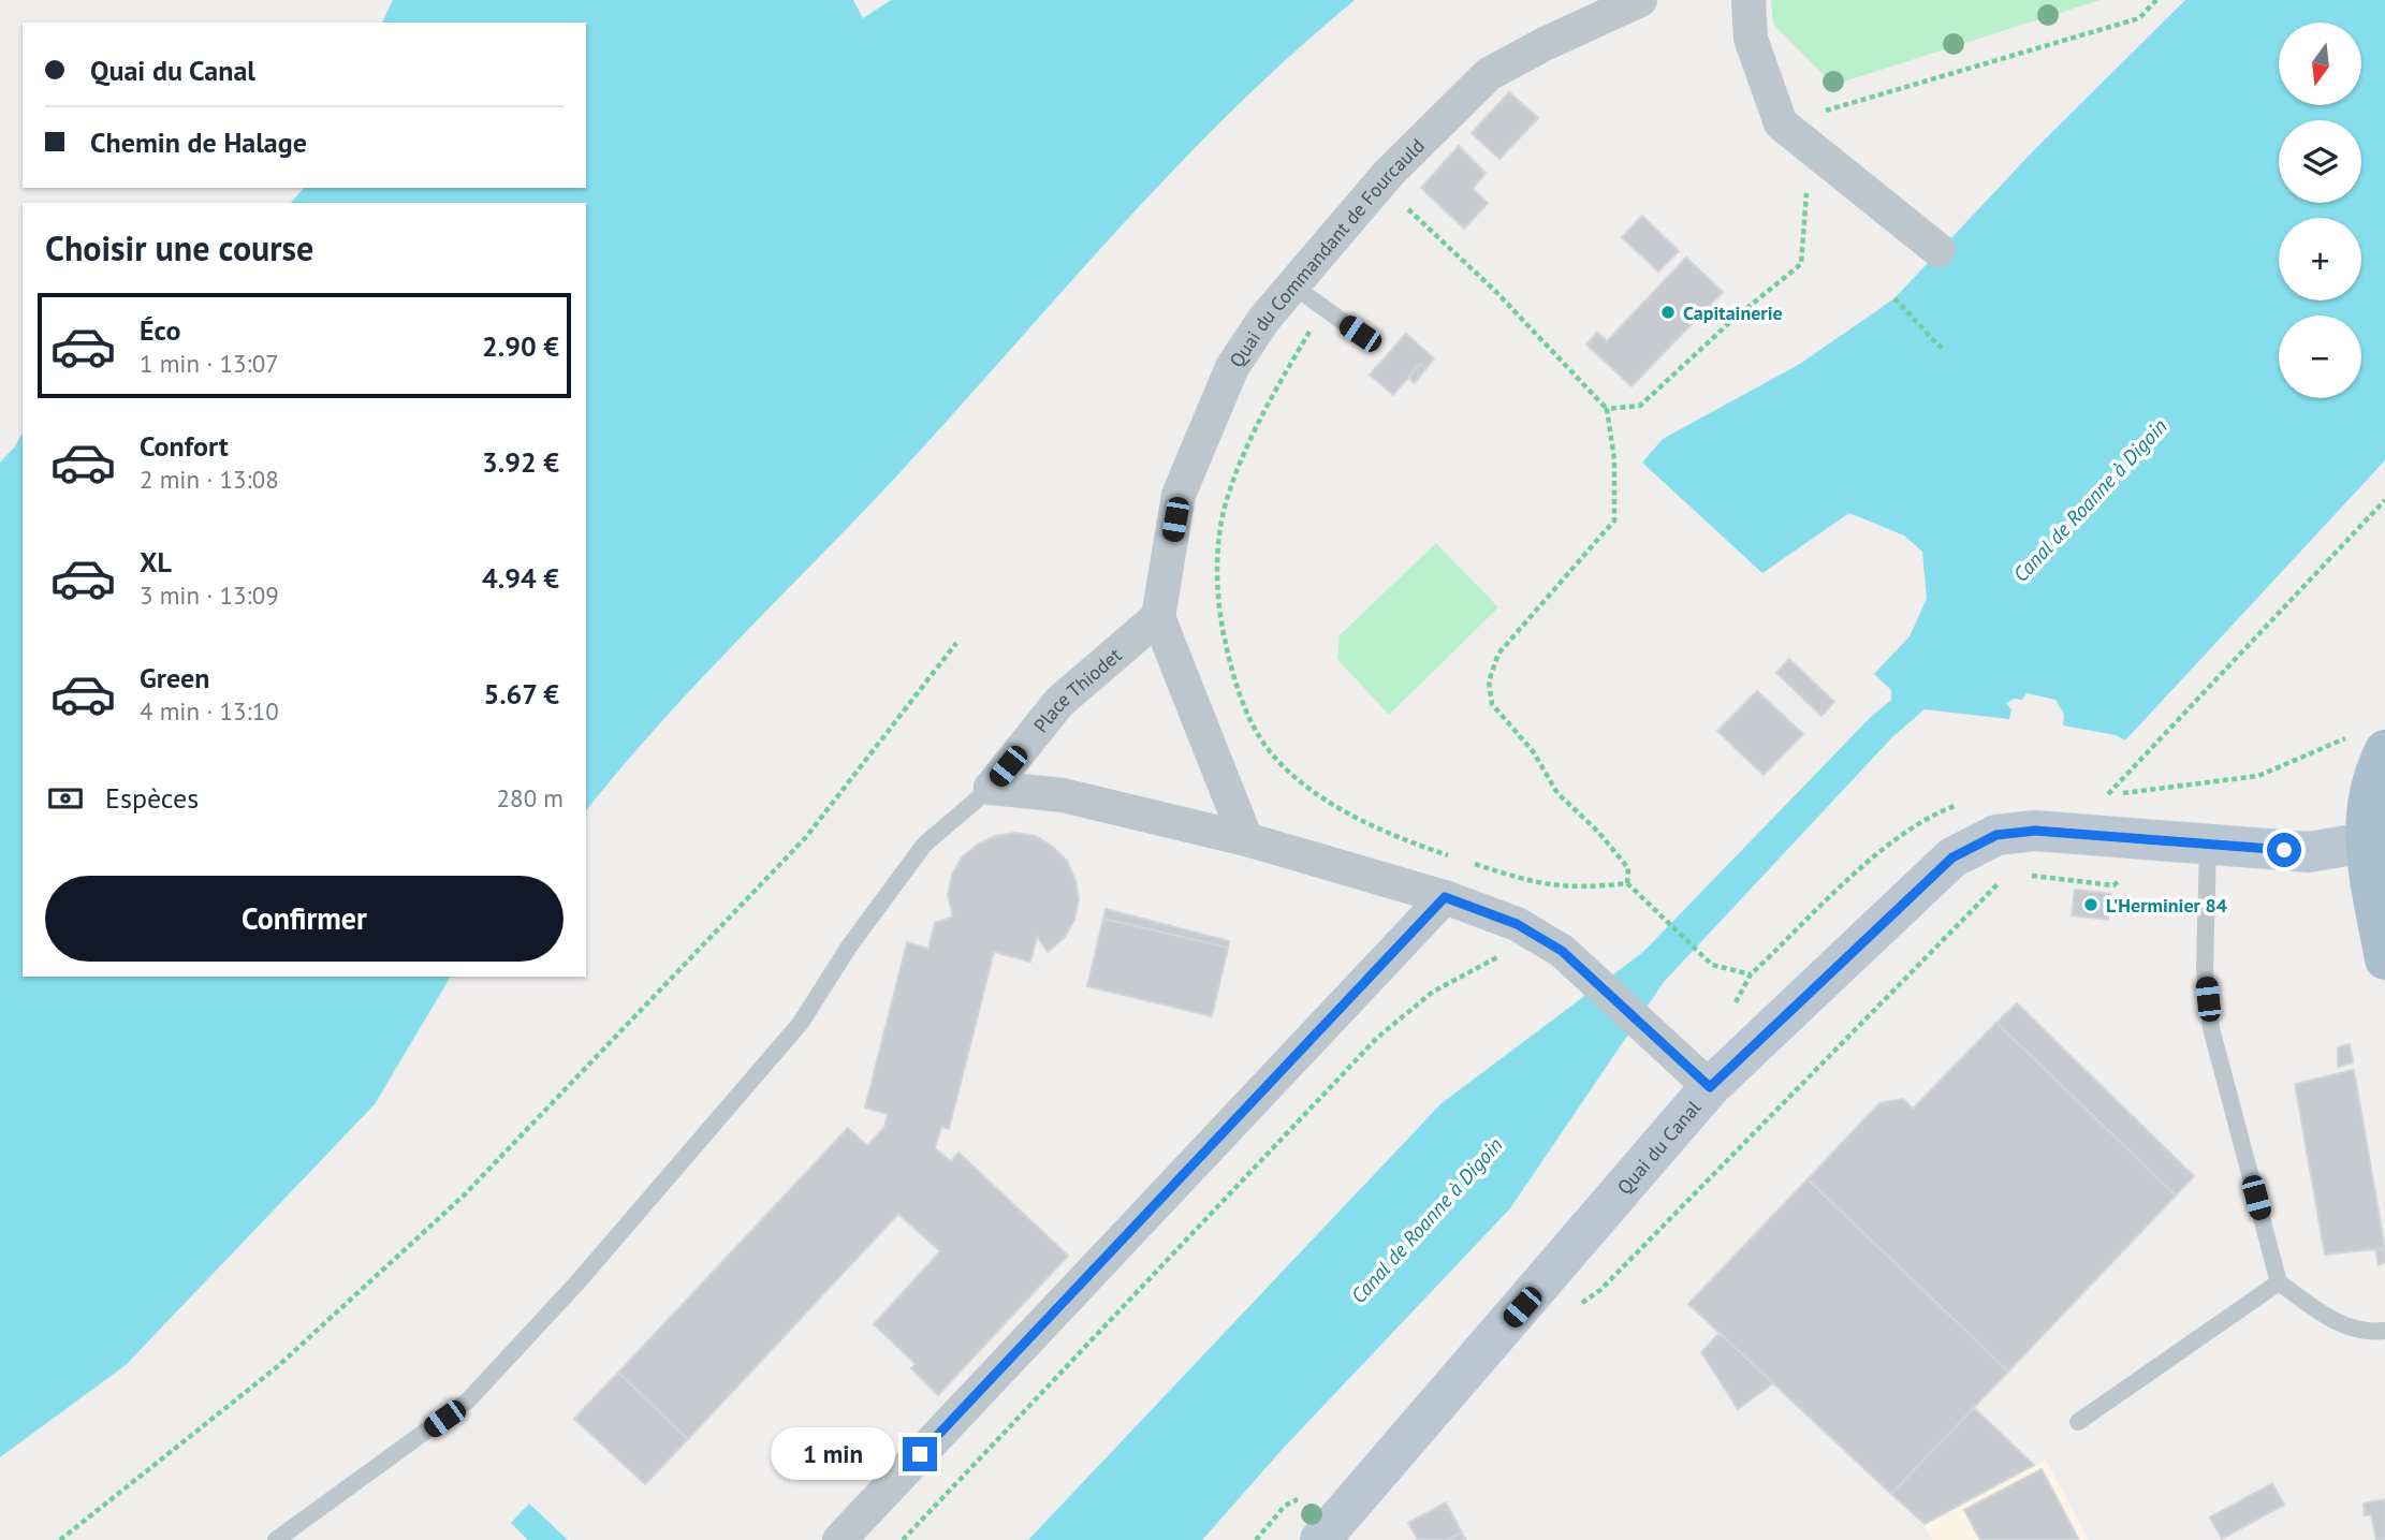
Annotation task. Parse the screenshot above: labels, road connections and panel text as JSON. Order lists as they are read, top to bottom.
{
  "streets": {
    "street": ["Quai du Commandant de Fourcauld", "Place Thiodet", "Quai du Canal"]
  },
  "crossings": [
    ["Quai du Commandant de Fourcauld", "Place Thiodet"]
  ],
  "water": ["Canal de Roanne à Digoin"],
  "places": ["Capitainerie", "L'Herminier 84"],
  "north": "bottom",
  "page": {
    "map_buttons": ["+", "−"],
    "banner": ["Quai du Canal", "Chemin de Halage"],
    "heading": "Choisir une course",
    "list": [
      {
        "name": "Éco",
        "note": "1 min · 13:07",
        "value": "2.90 €"
      },
      {
        "name": "Confort",
        "note": "2 min · 13:08",
        "value": "3.92 €"
      },
      {
        "name": "XL",
        "note": "3 min · 13:09",
        "value": "4.94 €"
      },
      {
        "name": "Green",
        "note": "4 min · 13:10",
        "value": "5.67 €"
      }
    ],
    "pay": ["Espèces", "280 m"],
    "buttons": "Confirmer",
    "bubble": "1 min"
  }
}
